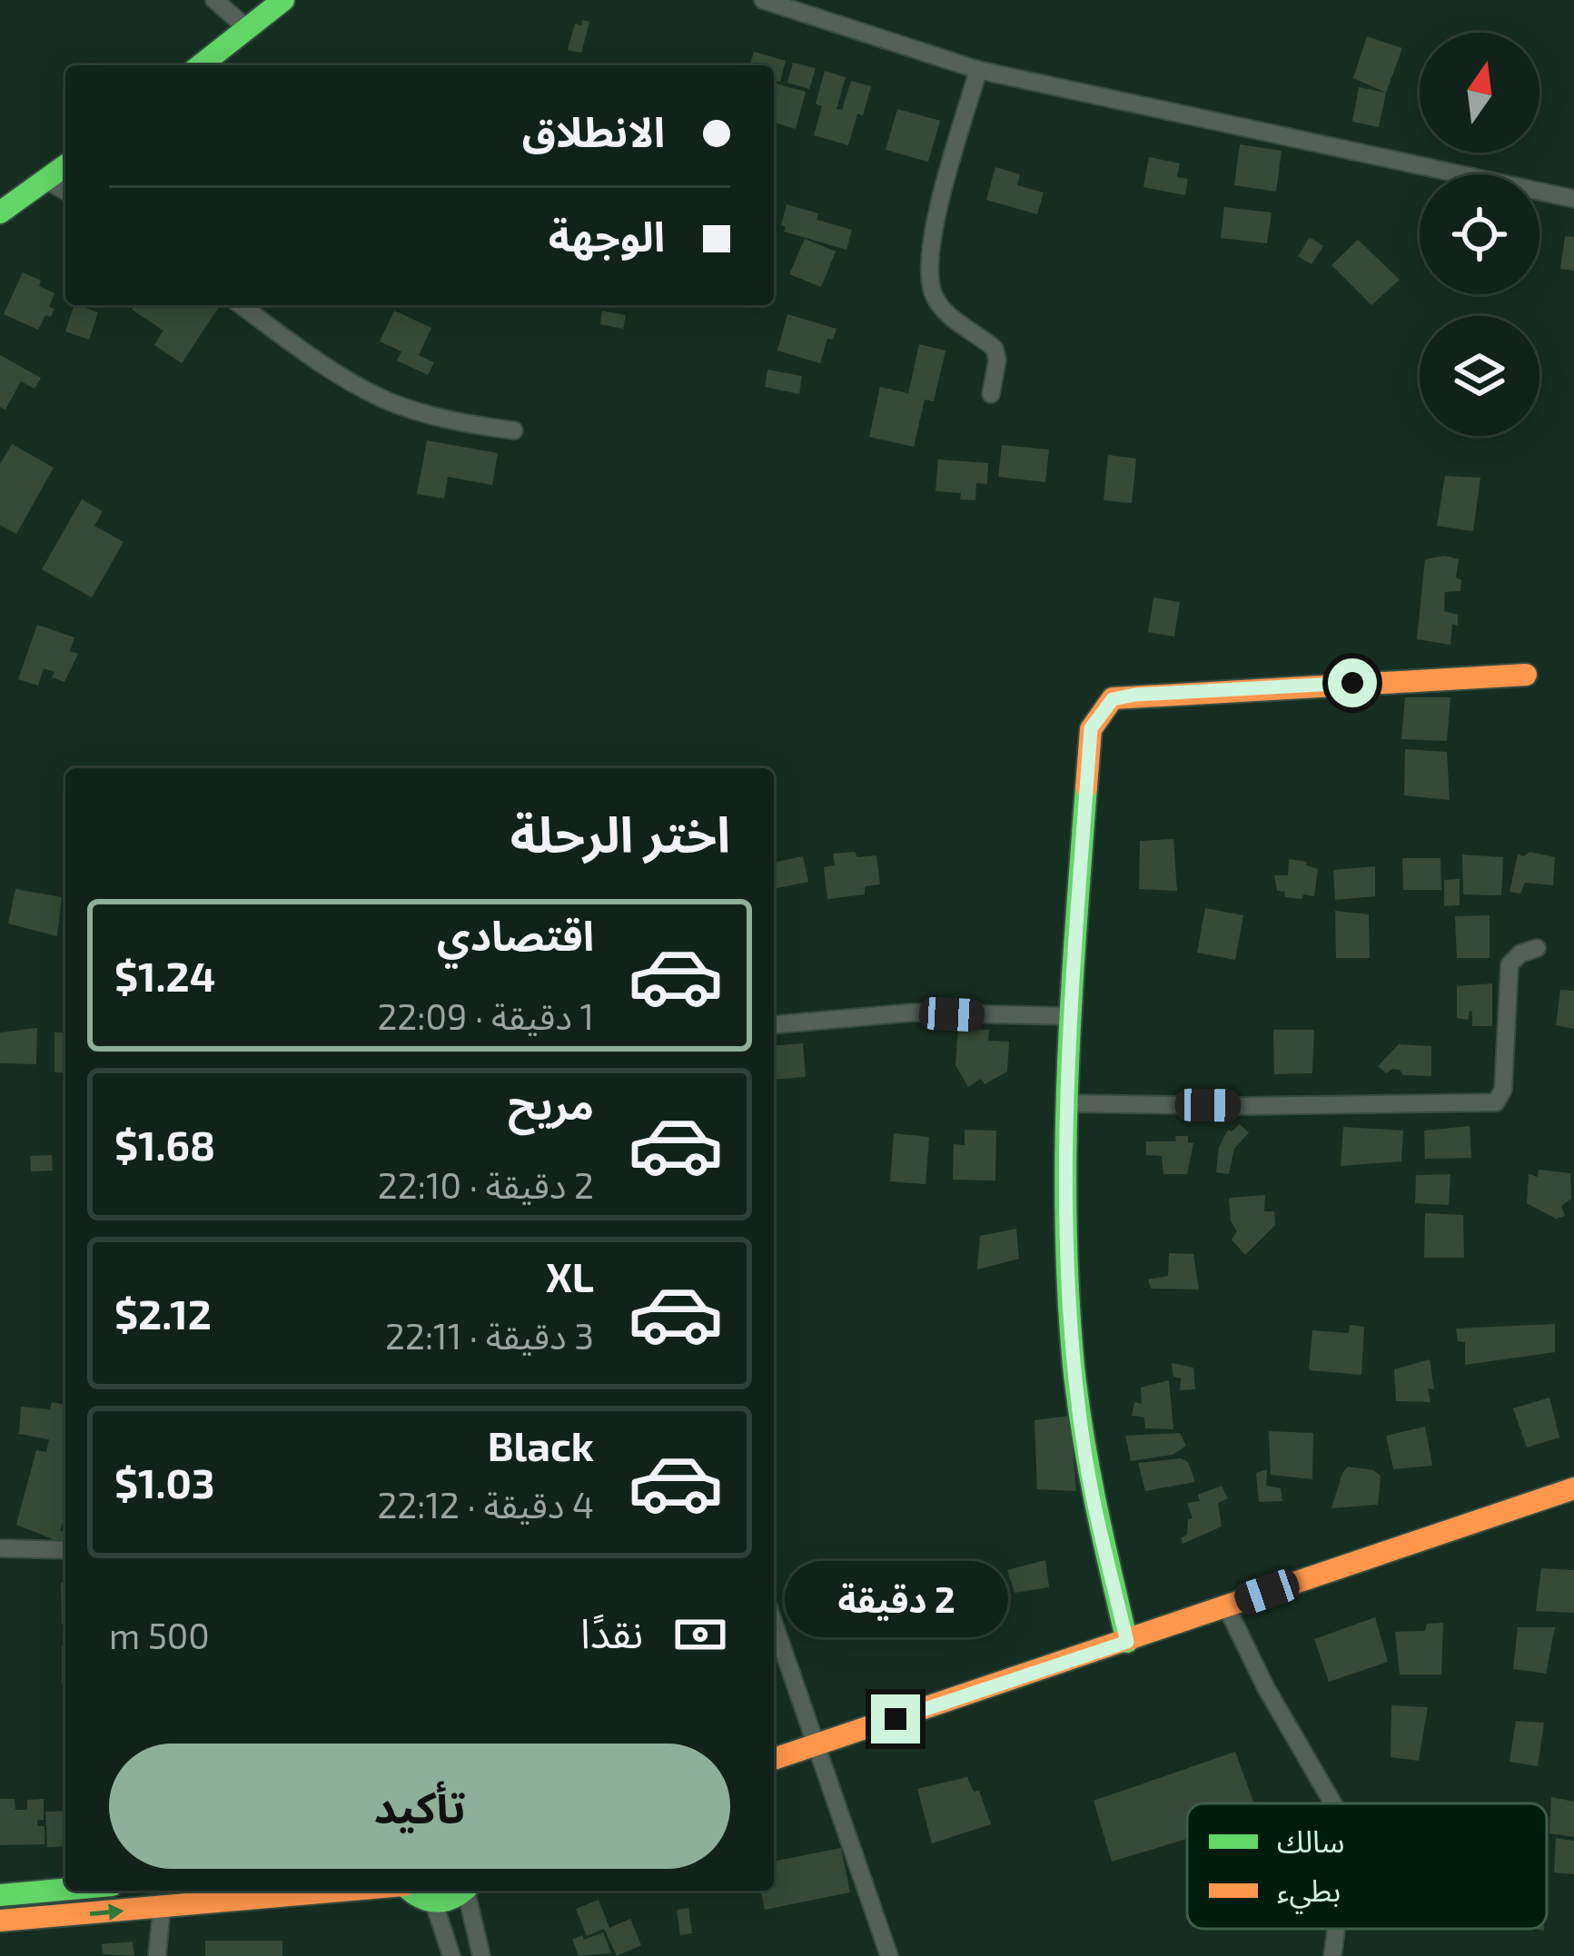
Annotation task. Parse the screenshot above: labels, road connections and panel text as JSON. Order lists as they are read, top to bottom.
{
  "legend": ["سالك", "بطيء"],
  "north": "top",
  "page": {
    "banner": ["الانطلاق", "الوجهة"],
    "heading": "اختر الرحلة",
    "list": [
      {
        "name": "اقتصادي",
        "note": "1 دقيقة · 22:09",
        "value": "$1.24"
      },
      {
        "name": "مريح",
        "note": "2 دقيقة · 22:10",
        "value": "$1.68"
      },
      {
        "name": "XL",
        "note": "3 دقيقة · 22:11",
        "value": "$2.12"
      },
      {
        "name": "Black",
        "note": "4 دقيقة · 22:12",
        "value": "$1.03"
      }
    ],
    "bubble": "2 دقيقة",
    "pay": ["نقدًا", "500 m"],
    "buttons": "تأكيد"
  }
}
